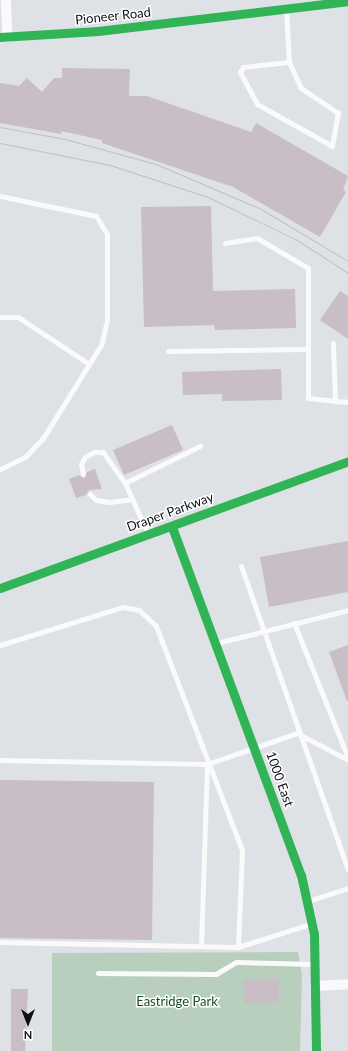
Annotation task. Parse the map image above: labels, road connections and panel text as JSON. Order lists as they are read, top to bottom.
{
  "streets": {
    "street": ["Pioneer Road", "Draper Parkway", "1000 East"]
  },
  "crossings": [
    ["Draper Parkway", "1000 East"]
  ],
  "parks": ["Eastridge Park"],
  "north": "bottom"
}
